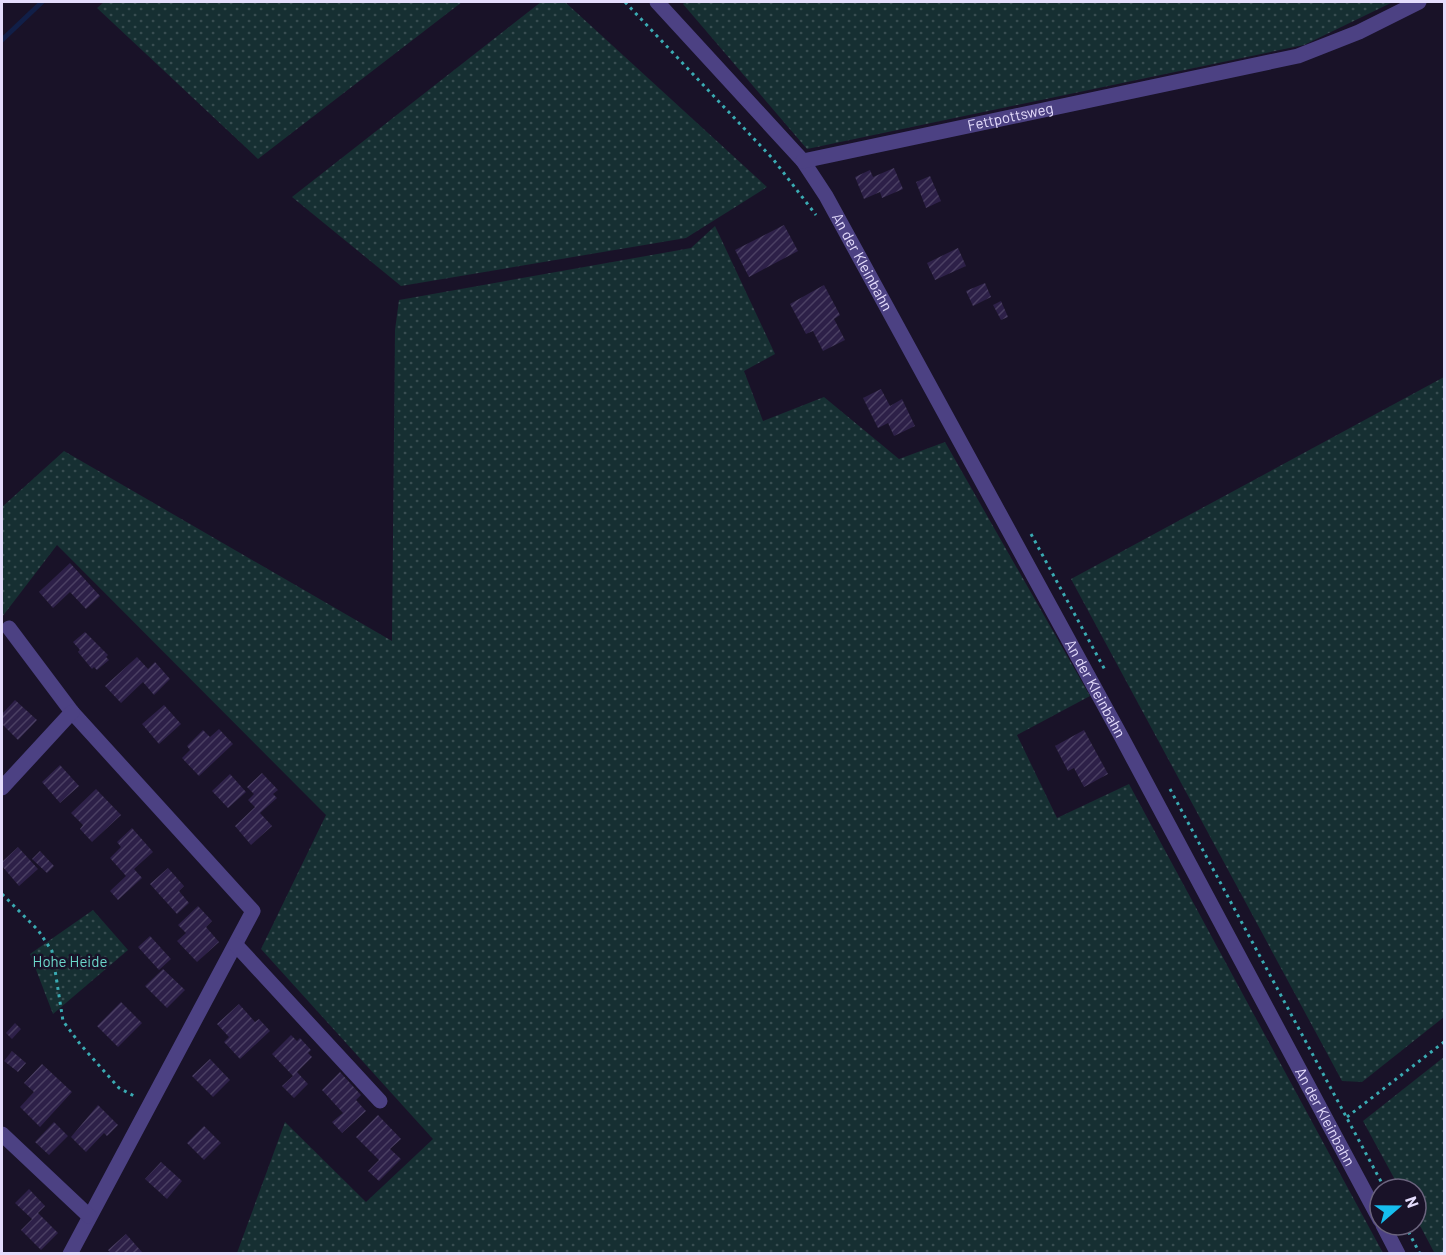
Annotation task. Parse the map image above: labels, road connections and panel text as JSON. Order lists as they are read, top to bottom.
{
  "streets": {
    "street": ["Fettpottsweg", "An der Kleinbahn"]
  },
  "crossings": [
    ["Fettpottsweg", "An der Kleinbahn"]
  ],
  "parks": ["Hohe Heide"],
  "north": "right"
}
